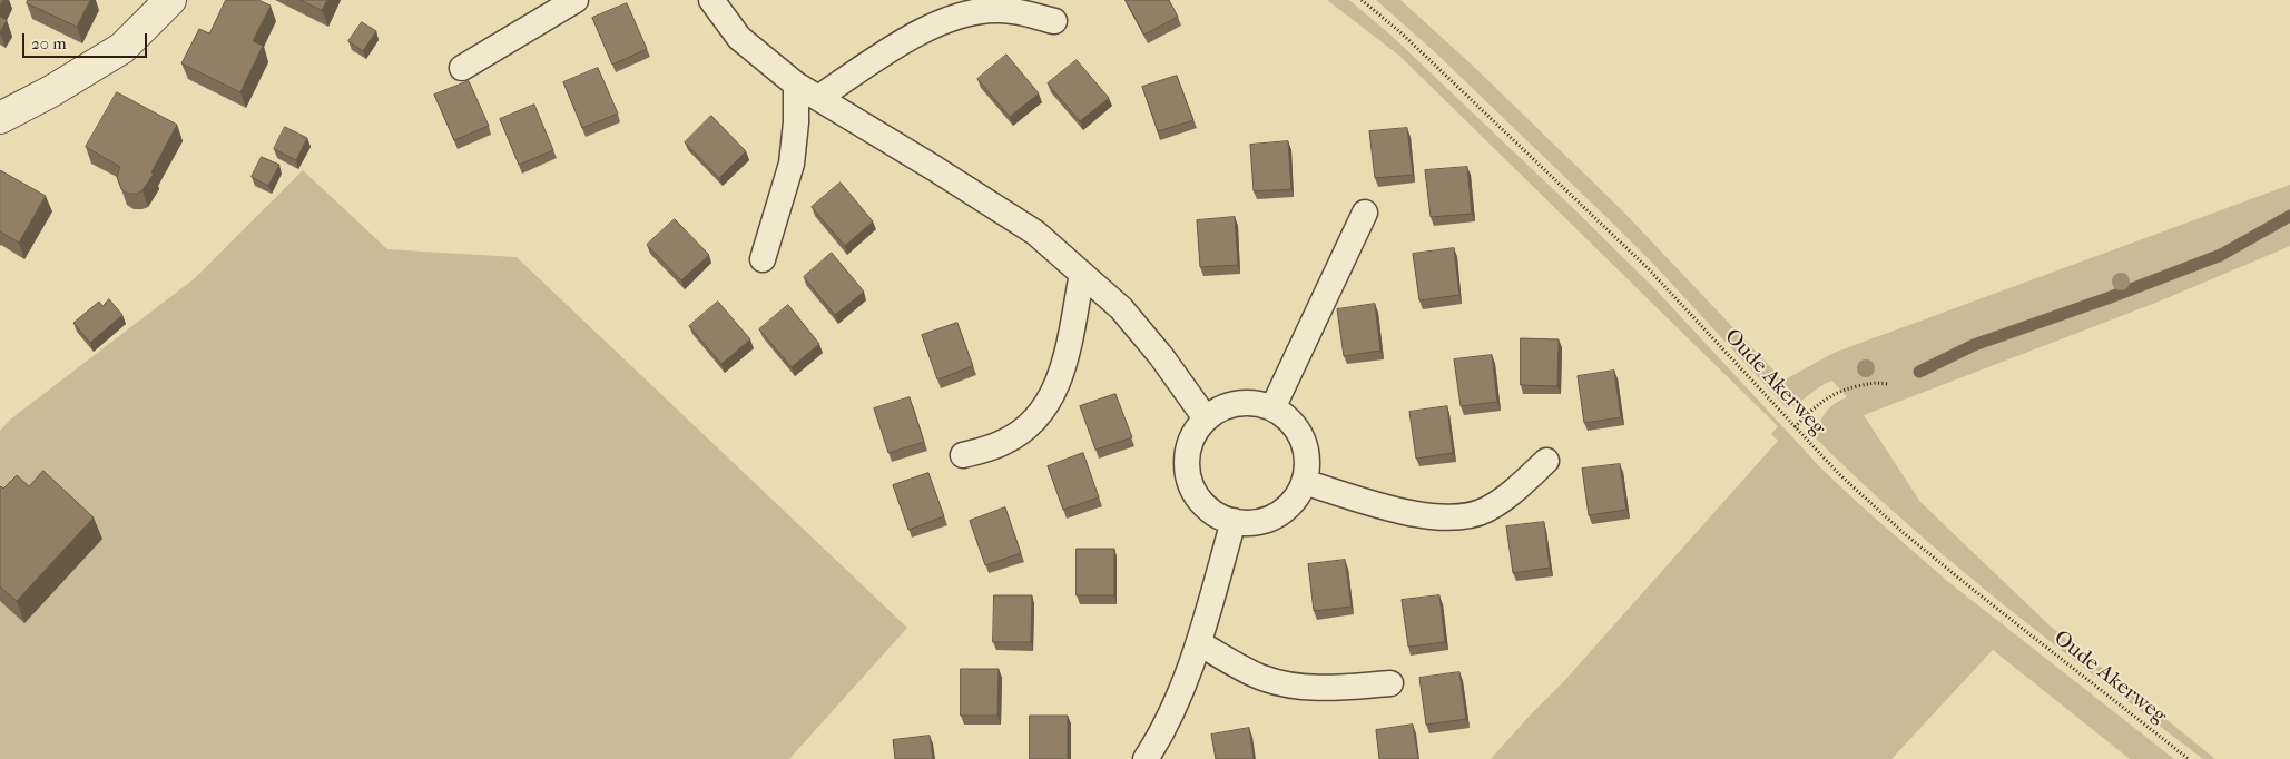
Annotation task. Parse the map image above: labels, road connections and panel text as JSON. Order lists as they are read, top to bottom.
{
  "streets": {
    "path": ["Oude Akerweg"]
  },
  "scale_bar": "20 m"
}
